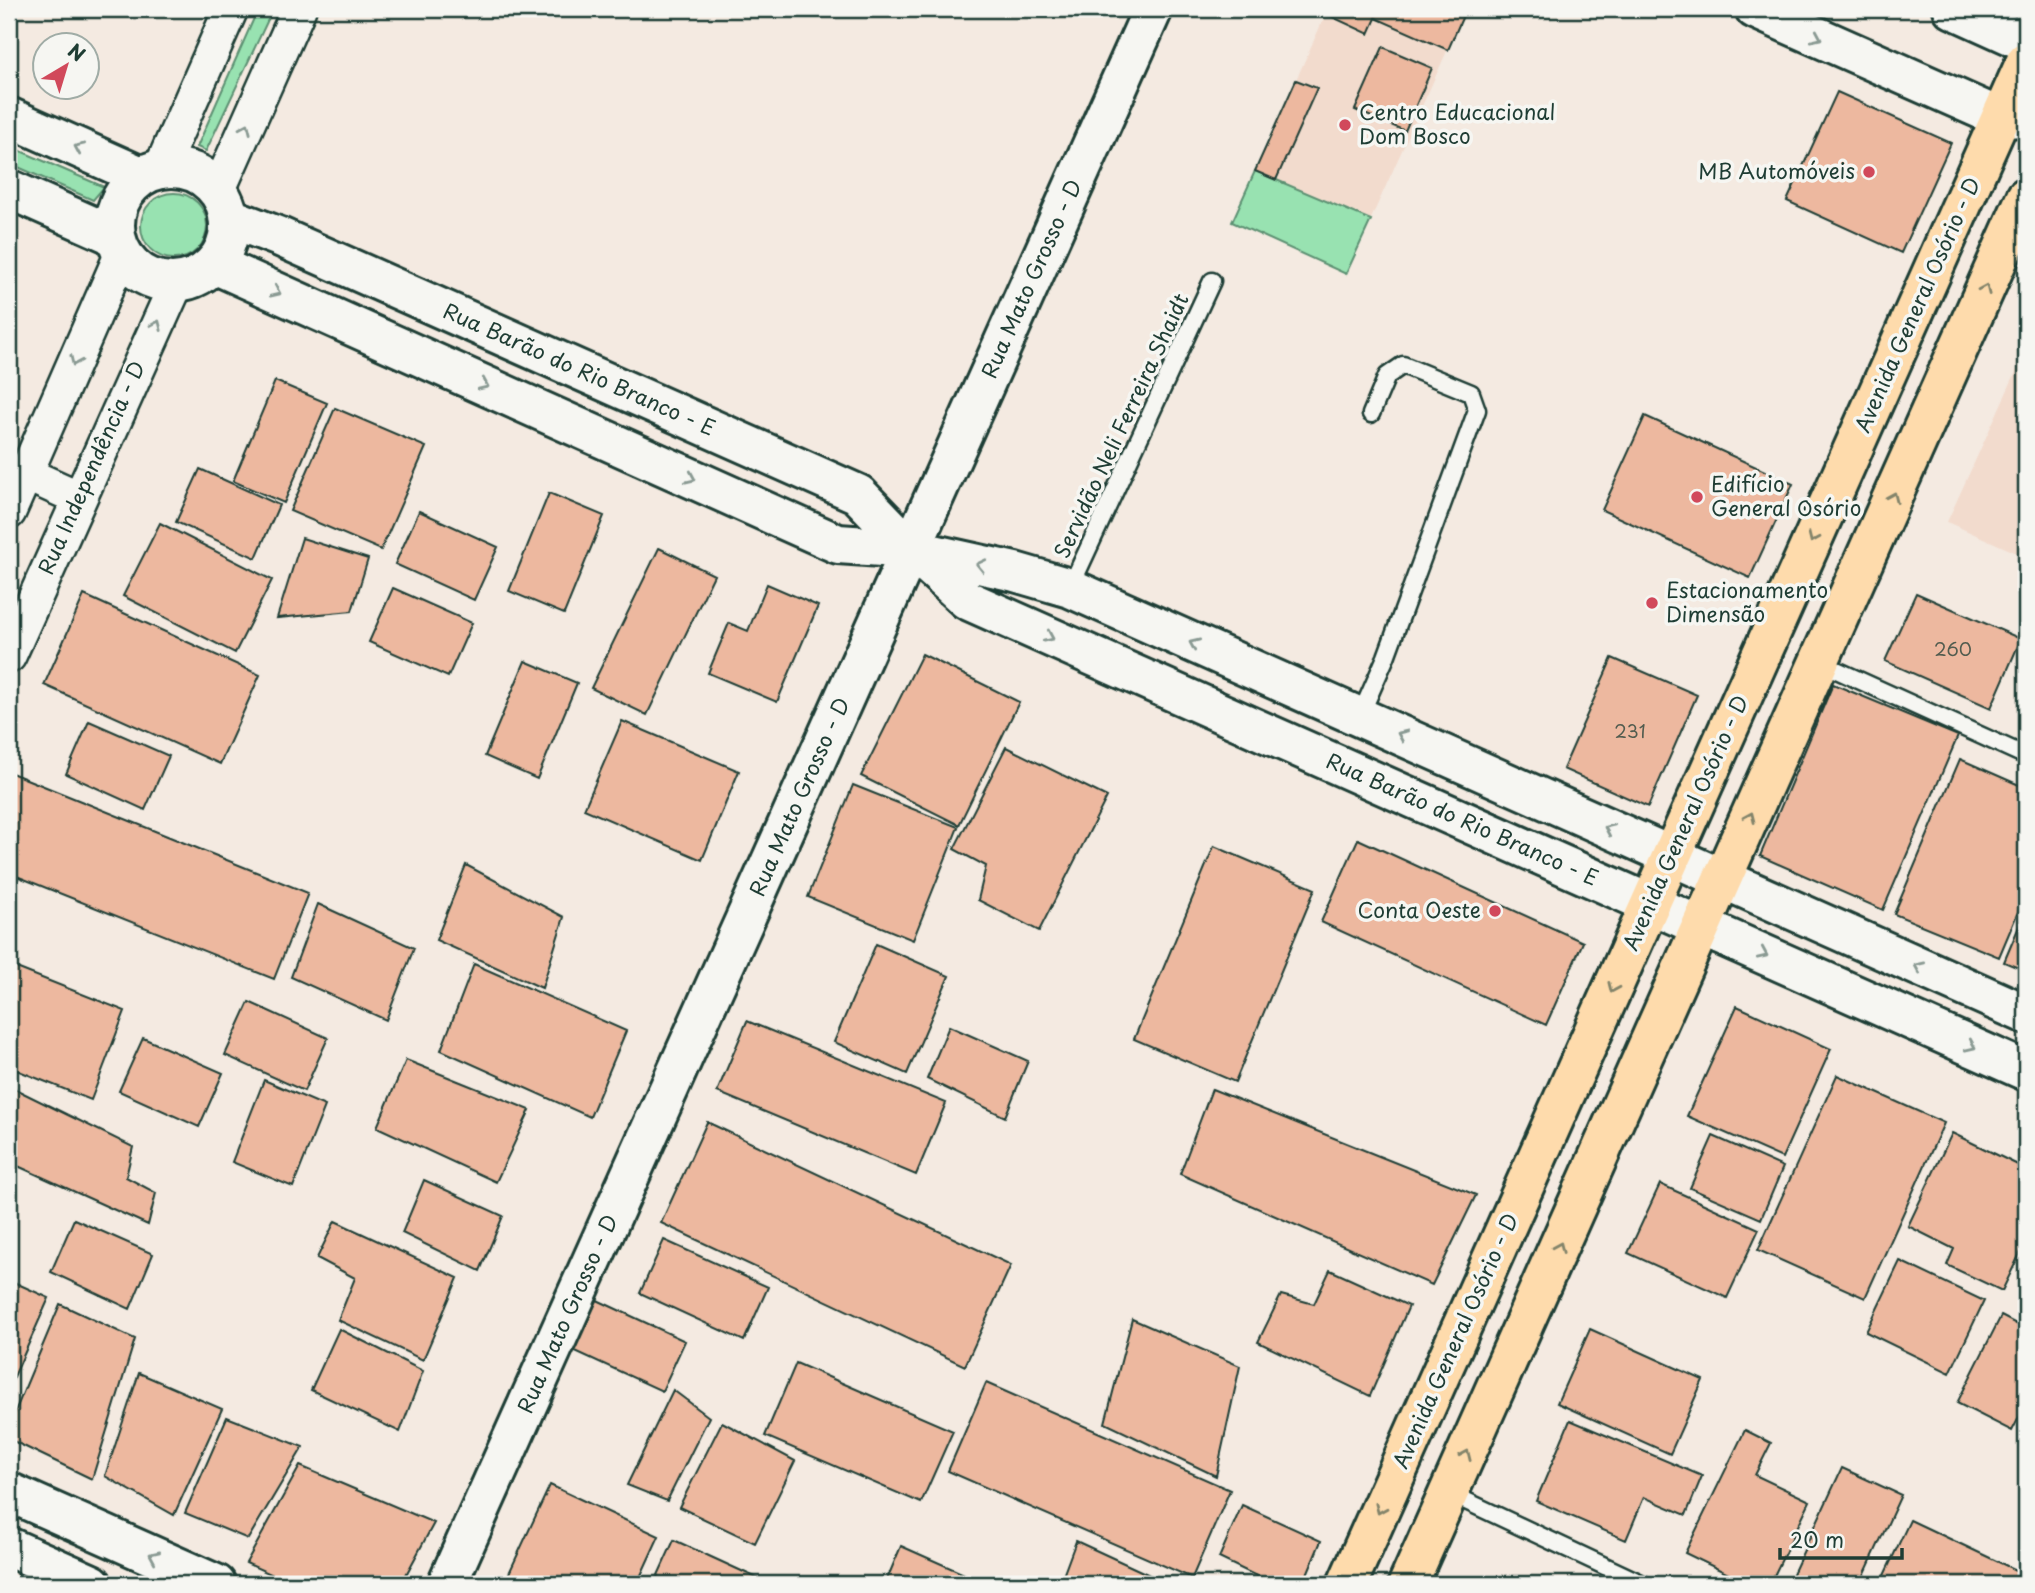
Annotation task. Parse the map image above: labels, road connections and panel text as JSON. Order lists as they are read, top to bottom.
{
  "streets": {
    "main road": ["Avenida General Osório - D"],
    "street": ["Rua Mato Grosso - D", "Rua Barão do Rio Branco - E", "Rua Independência - D"],
    "lane": ["Servidão Neli Ferreira Shaidt"]
  },
  "crossings": [
    ["Rua Mato Grosso - D", "Rua Barão do Rio Branco - E"],
    ["Avenida General Osório - D", "Rua Barão do Rio Branco - E"],
    ["Rua Barão do Rio Branco - E", "Rua Independência - D"]
  ],
  "places": [
    "Centro Educacional Dom Bosco",
    "MB Automóveis",
    "Edifício General Osório",
    "Estacionamento Dimensão",
    "Conta Oeste"
  ],
  "house_numbers": ["260", "231"],
  "scale_bar": "20 m",
  "north": "top right"
}
